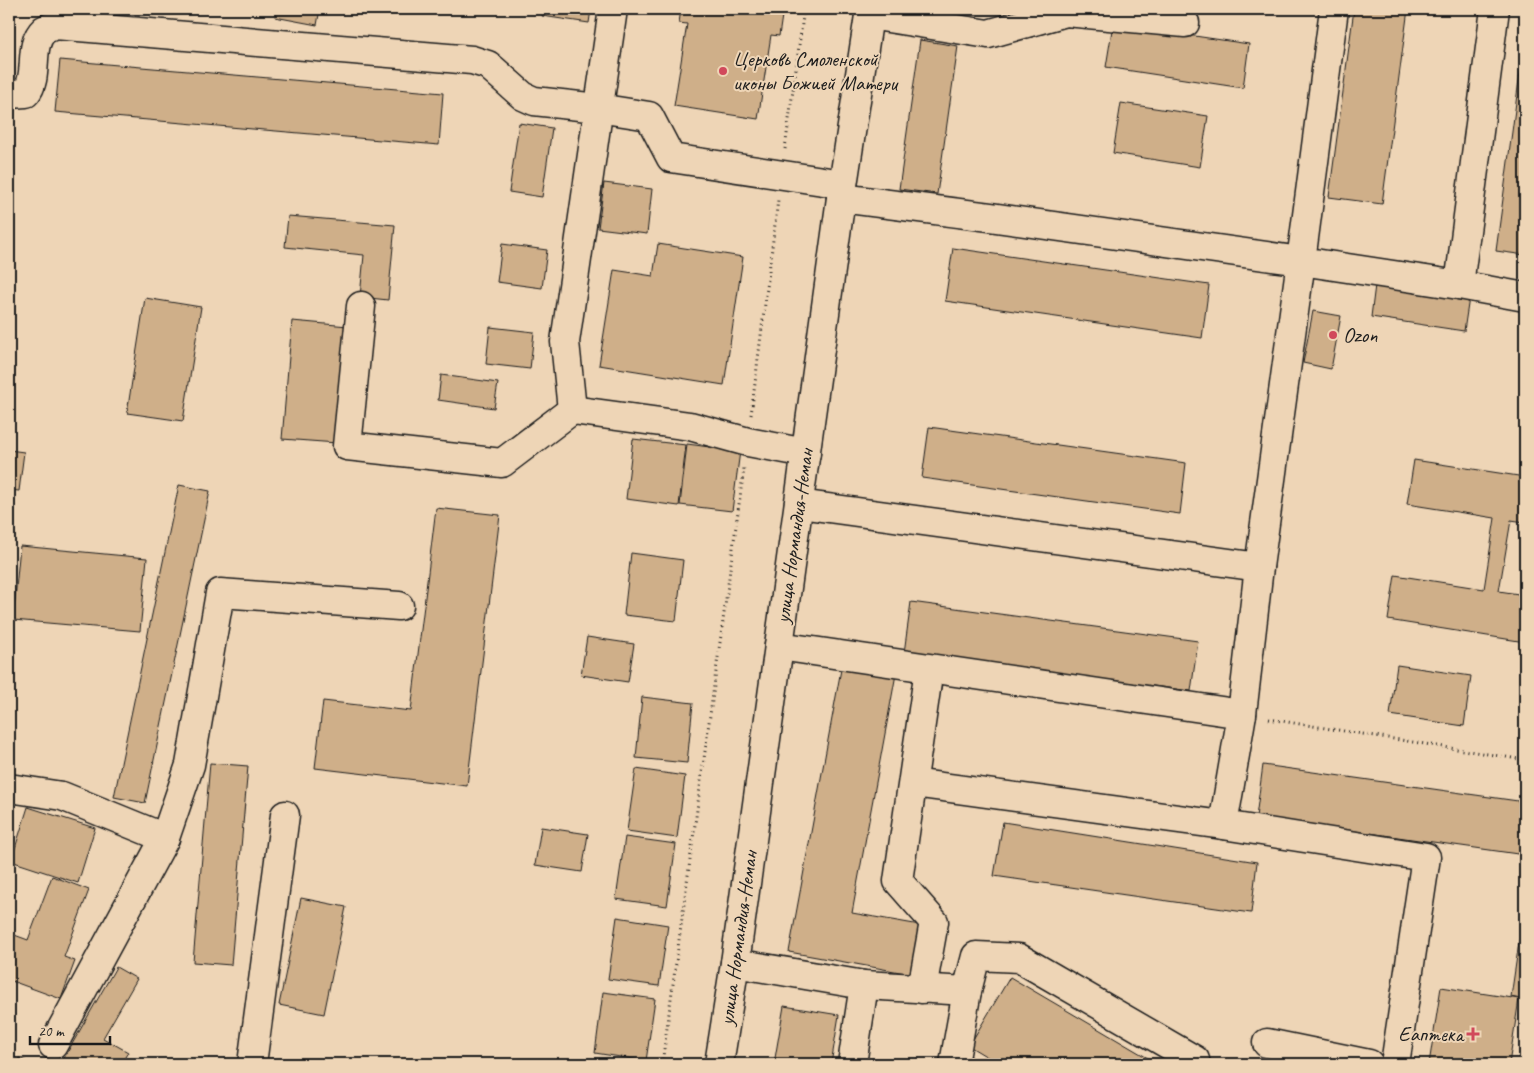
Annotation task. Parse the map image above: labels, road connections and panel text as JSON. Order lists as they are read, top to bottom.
{
  "streets": {
    "street": ["улица Нормандия-Неман"]
  },
  "places": {
    "other": ["Церковь Смоленской иконы Божией Матери", "Ozon"],
    "health": ["Еаптека"]
  },
  "scale_bar": "20 m"
}
